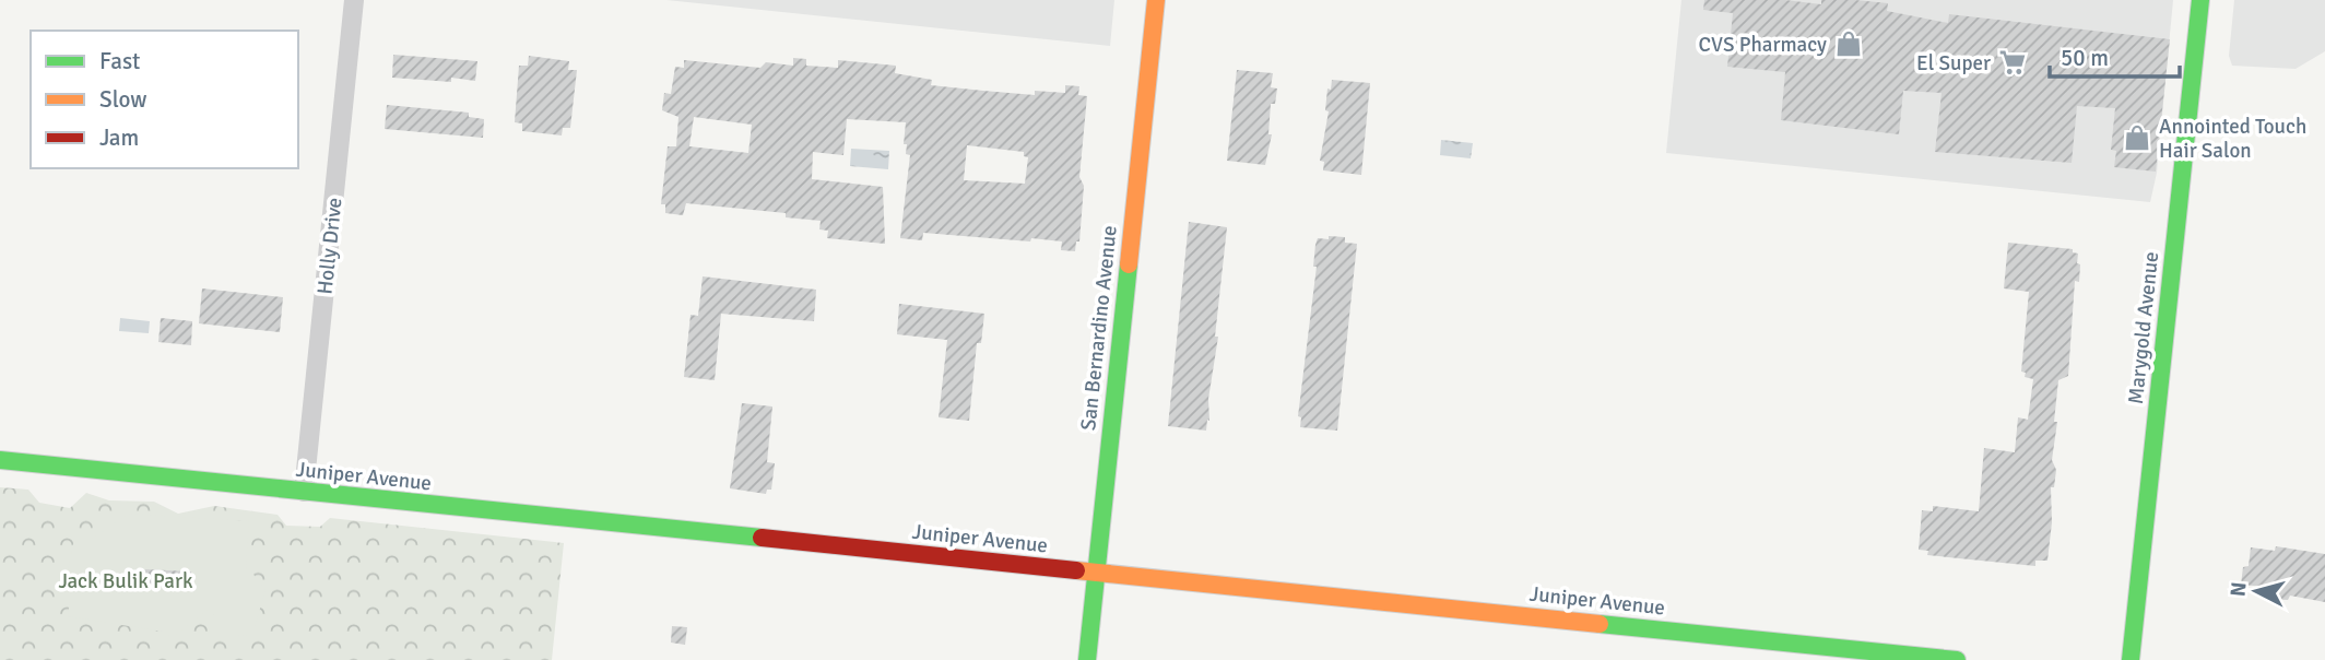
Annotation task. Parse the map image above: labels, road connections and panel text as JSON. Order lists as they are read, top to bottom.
{
  "streets": {
    "street": [
      "Holly Drive",
      "San Bernardino Avenue",
      "Marygold Avenue",
      "Juniper Avenue"
    ]
  },
  "crossings": [
    ["Holly Drive", "Juniper Avenue"],
    ["San Bernardino Avenue", "Juniper Avenue"]
  ],
  "parks": ["Jack Bulik Park"],
  "places": {
    "shop": ["CVS Pharmacy", "Annointed Touch Hair Salon"],
    "supermarket": ["El Super"]
  },
  "legend": ["Fast", "Slow", "Jam"],
  "scale_bar": "50 m",
  "north": "left"
}
